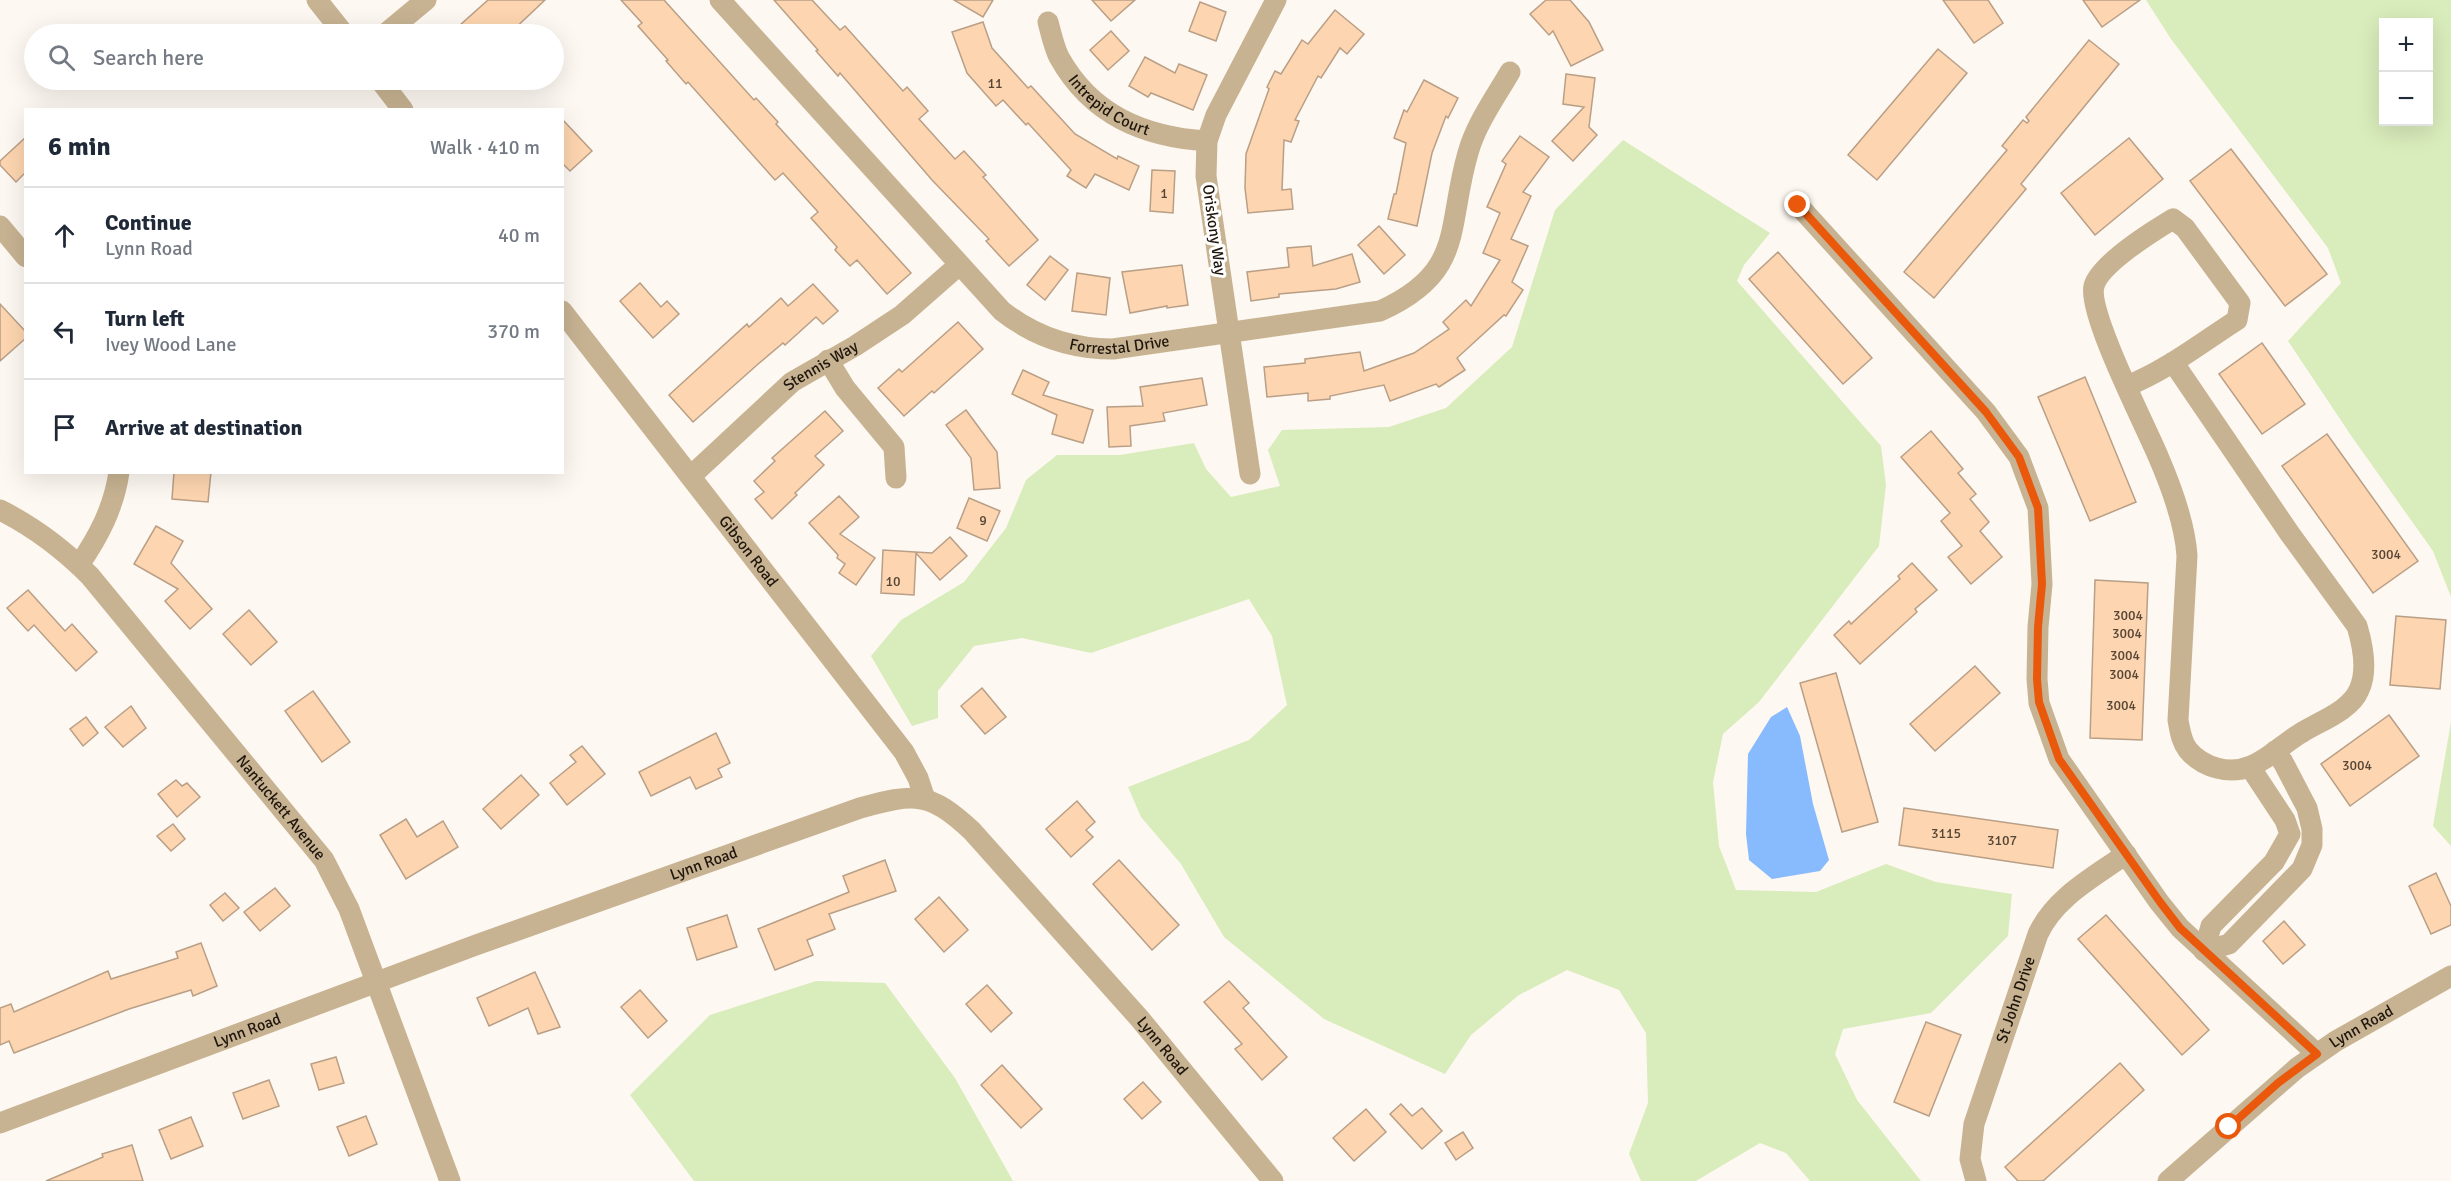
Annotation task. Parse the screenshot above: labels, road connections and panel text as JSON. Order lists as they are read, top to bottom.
{
  "streets": {
    "street": [
      "Intrepid Court",
      "Oriskony Way",
      "Forrestal Drive",
      "Stennis Way",
      "Gibson Road",
      "Nantuckett Avenue",
      "Lynn Road",
      "St John Drive"
    ]
  },
  "crossings": [
    ["Intrepid Court", "Oriskony Way"],
    ["Oriskony Way", "Forrestal Drive"],
    ["Forrestal Drive", "Stennis Way"],
    ["Stennis Way", "Gibson Road"],
    ["Gibson Road", "Lynn Road"],
    ["Nantuckett Avenue", "Lynn Road"]
  ],
  "house_numbers": [
    "11",
    "1",
    "9",
    "3004",
    "10",
    "3004",
    "3004",
    "3004",
    "3004",
    "3004",
    "3004",
    "3115",
    "3107"
  ],
  "page": {
    "map_buttons": ["+", "−"],
    "search": "Search here",
    "heading": ["6 min", "Walk · 410 m"],
    "list": [
      ["Continue", "Lynn Road", "40 m"],
      ["Turn left", "Ivey Wood Lane", "370 m"],
      "Arrive at destination"
    ]
  }
}
